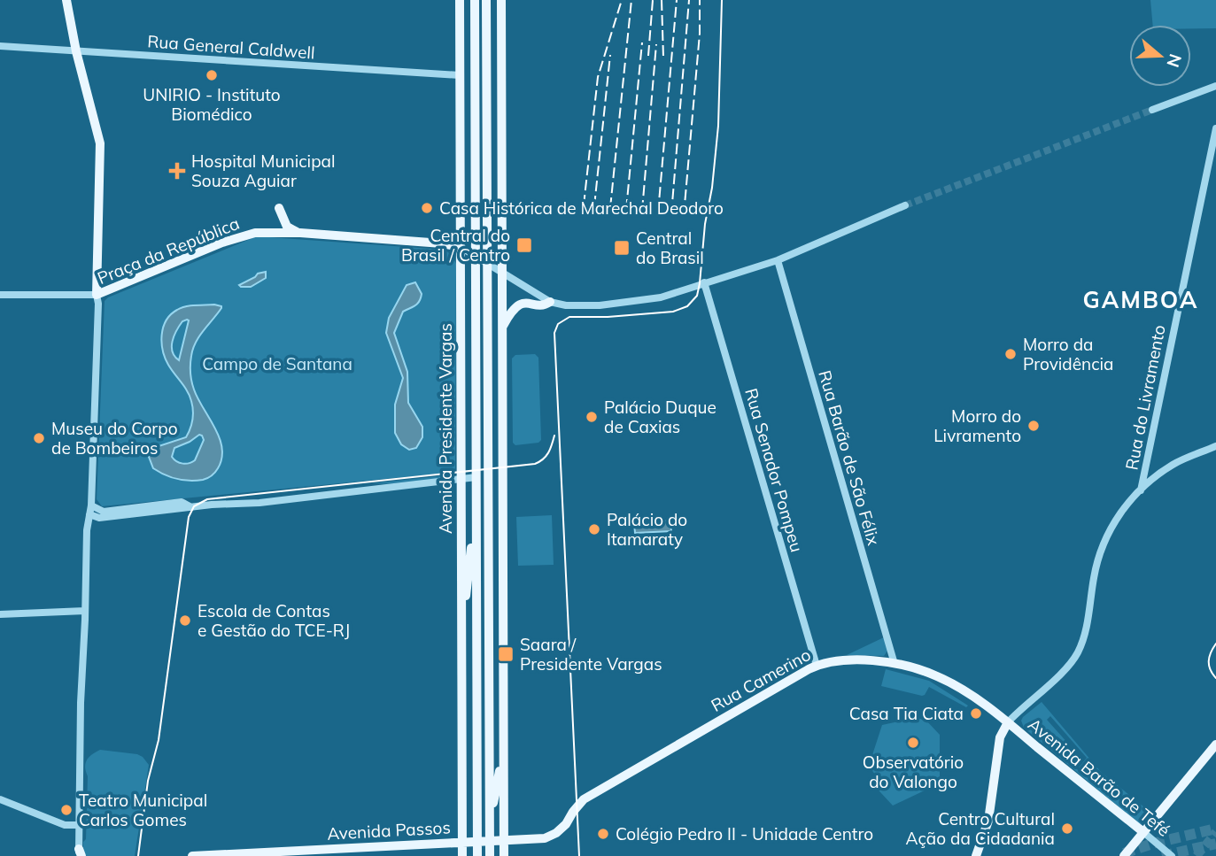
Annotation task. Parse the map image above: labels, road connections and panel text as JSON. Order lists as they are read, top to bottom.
{
  "streets": {
    "main road": [
      "Praça da República",
      "Avenida Presidente Vargas",
      "Rua Camerino",
      "Avenida Barão de Tefé",
      "Avenida Passos"
    ],
    "street": [
      "Rua General Caldwell",
      "Rua do Livramento",
      "Rua Barão de São Félix",
      "Rua Senador Pompeu"
    ]
  },
  "crossings": [
    ["Rua General Caldwell", "Avenida Presidente Vargas"],
    ["Praça da República", "Avenida Presidente Vargas"],
    ["Avenida Presidente Vargas", "Avenida Passos"],
    ["Rua Barão de São Félix", "Rua Camerino"],
    ["Rua Senador Pompeu", "Rua Camerino"],
    ["Rua Camerino", "Avenida Barão de Tefé"],
    ["Rua Camerino", "Avenida Passos"]
  ],
  "districts": ["GAMBOA"],
  "parks": ["Campo de Santana"],
  "places": {
    "other": [
      "UNIRIO - Instituto Biomédico",
      "Casa Histórica de Marechal Deodoro",
      "Morro da Providência",
      "Palácio Duque de Caxias",
      "Morro do Livramento",
      "Museu do Corpo de Bombeiros",
      "Palácio do Itamaraty",
      "Escola de Contas e Gestão do TCE-RJ",
      "Casa Tia Ciata",
      "Observatório do Valongo",
      "Teatro Municipal Carlos Gomes",
      "Centro Cultural Ação da Cidadania",
      "Colégio Pedro II - Unidade Centro"
    ],
    "health": ["Hospital Municipal Souza Aguiar"],
    "transit": ["Central do Brasil / Centro", "Central do Brasil", "Saara / Presidente Vargas"]
  },
  "north": "right"
}
